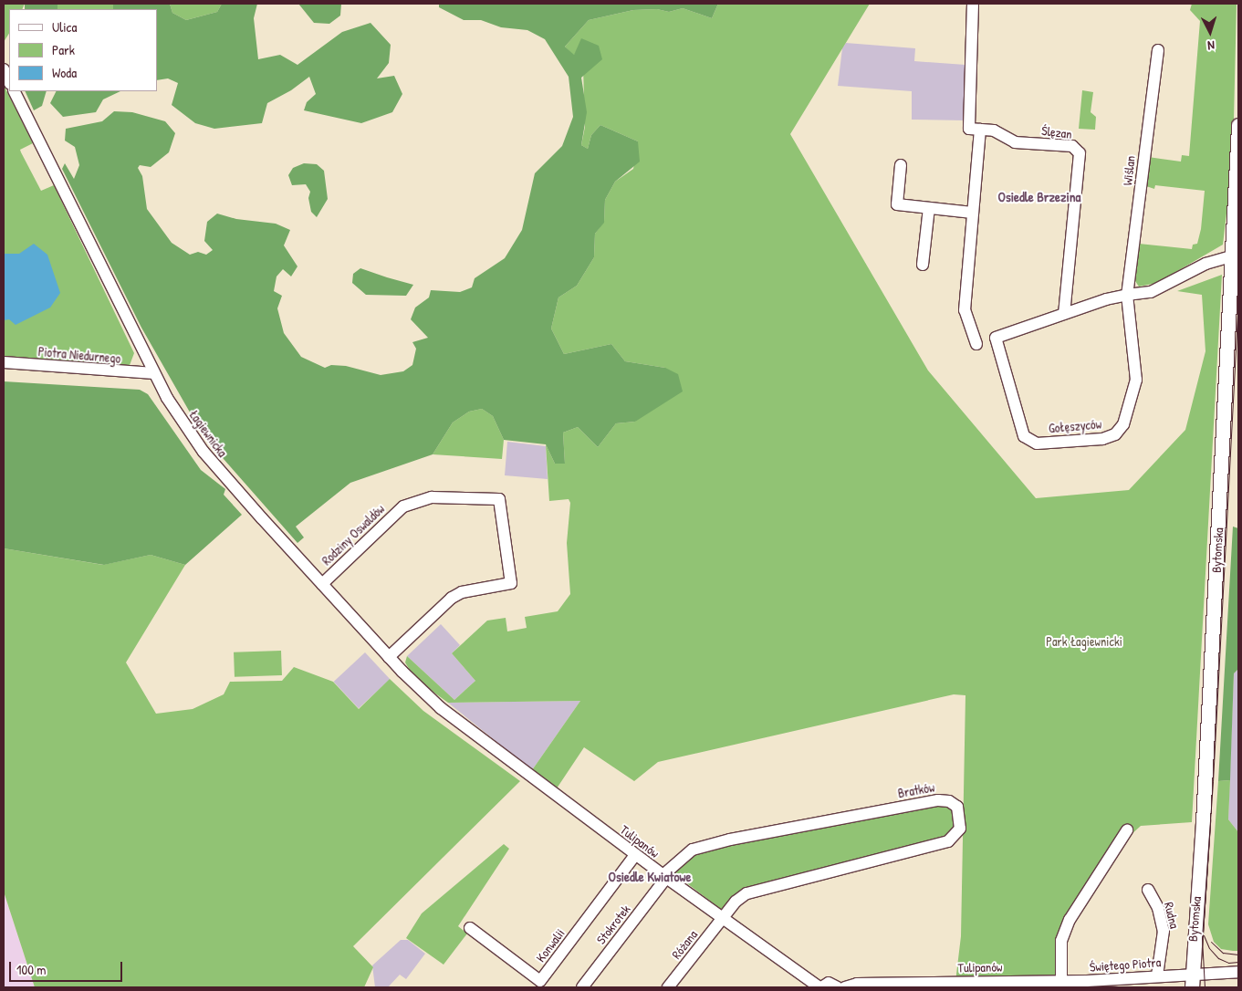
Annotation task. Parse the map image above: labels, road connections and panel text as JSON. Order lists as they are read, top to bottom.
{
  "streets": {
    "main road": ["Bytomska"],
    "street": [
      "Ślęzan",
      "Wiślan",
      "Piotra Niedurnego",
      "Gołęszyców",
      "Łagiewnicka",
      "Rodziny Oswaldów",
      "Bratków",
      "Tulipanów",
      "Rudna",
      "Stokrotek",
      "Różana",
      "Konwalii",
      "Świętego Piotra"
    ]
  },
  "crossings": [
    ["Ślęzan", "Gołęszyców"],
    ["Wiślan", "Gołęszyców"],
    ["Piotra Niedurnego", "Łagiewnicka"],
    ["Łagiewnicka", "Rodziny Oswaldów"],
    ["Łagiewnicka", "Tulipanów"],
    ["Bytomska", "Świętego Piotra"],
    ["Bratków", "Tulipanów"],
    ["Bratków", "Stokrotek"],
    ["Bratków", "Różana"],
    ["Tulipanów", "Stokrotek"],
    ["Tulipanów", "Różana"],
    ["Tulipanów", "Konwalii"],
    ["Tulipanów", "Świętego Piotra"],
    ["Rudna", "Świętego Piotra"]
  ],
  "districts": ["Osiedle Brzezina", "Osiedle Kwiatowe"],
  "parks": ["Park Łagiewnicki"],
  "legend": ["Ulica", "Park", "Woda"],
  "scale_bar": "100 m",
  "north": "bottom"
}
